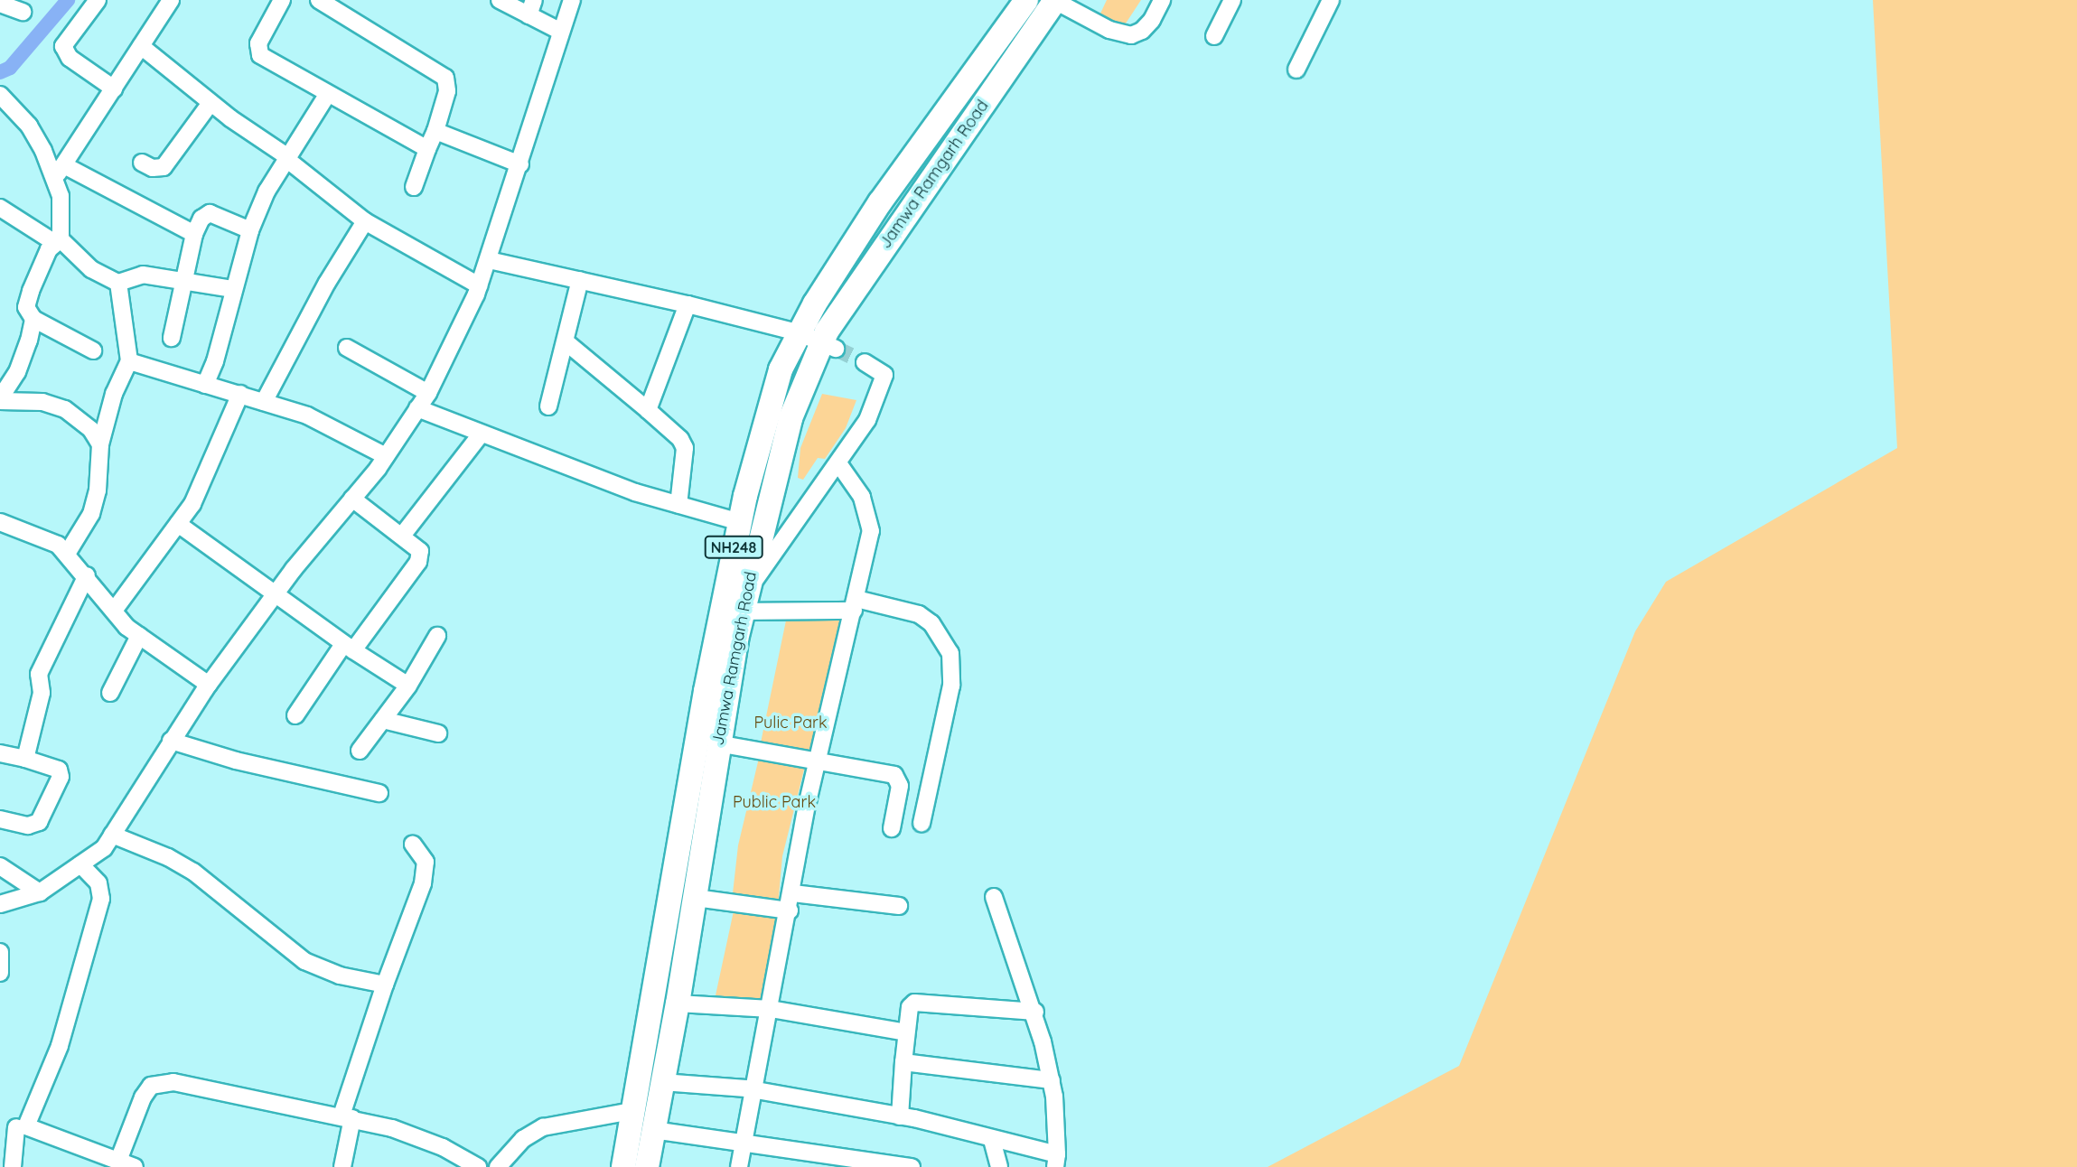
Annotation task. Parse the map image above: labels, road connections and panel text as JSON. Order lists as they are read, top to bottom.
{
  "streets": {
    "highway": ["Jamwa Ramgarh Road", "NH248"]
  },
  "parks": ["Pulic Park", "Public Park"]
}
